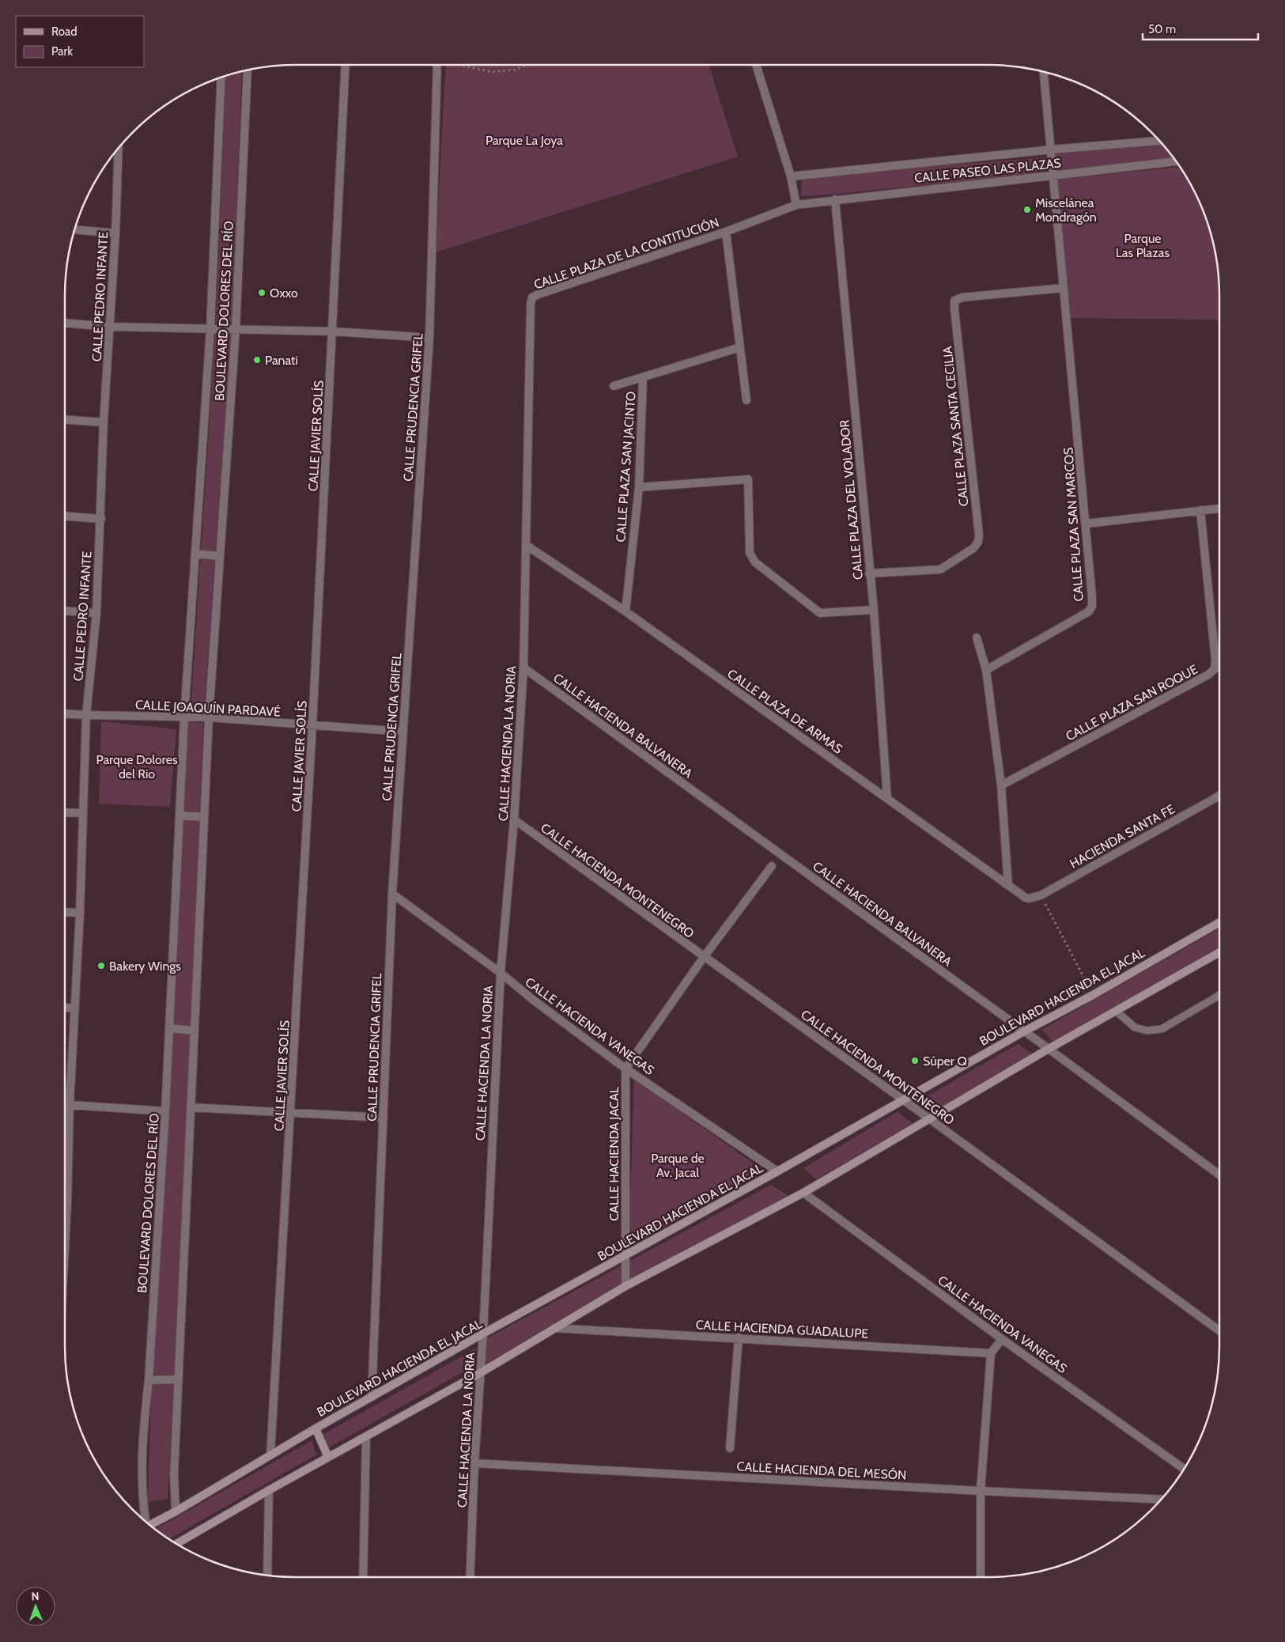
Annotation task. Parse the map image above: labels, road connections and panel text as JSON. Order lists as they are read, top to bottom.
{
  "streets": {
    "main road": ["BOULEVARD HACIENDA EL JACAL"],
    "street": [
      "CALLE PASEO LAS PLAZAS",
      "CALLE PLAZA DE LA CONTITUCIÓN",
      "CALLE PEDRO INFANTE",
      "BOULEVARD DOLORES DEL RÍO",
      "CALLE PRUDENCIA GRIFEL",
      "CALLE PLAZA SANTA CECILIA",
      "CALLE JAVIER SOLÍS",
      "CALLE PLAZA SAN JACINTO",
      "CALLE PLAZA DEL VOLADOR",
      "CALLE PLAZA SAN MARCOS",
      "CALLE PLAZA SAN ROQUE",
      "CALLE JOAQUÍN PARDAVÉ",
      "CALLE PLAZA DE ARMAS",
      "CALLE HACIENDA BALVANERA",
      "CALLE HACIENDA LA NORIA",
      "HACIENDA SANTA FE",
      "CALLE HACIENDA MONTENEGRO",
      "CALLE HACIENDA VANEGAS",
      "CALLE HACIENDA JACAL",
      "CALLE HACIENDA GUADALUPE",
      "CALLE HACIENDA DEL MESÓN"
    ]
  },
  "crossings": [
    ["CALLE PASEO LAS PLAZAS", "CALLE PLAZA DE LA CONTITUCIÓN"],
    ["CALLE PASEO LAS PLAZAS", "CALLE PLAZA DEL VOLADOR"],
    ["CALLE PASEO LAS PLAZAS", "CALLE PLAZA SAN MARCOS"],
    ["CALLE PLAZA DE LA CONTITUCIÓN", "CALLE PLAZA DE ARMAS"],
    ["CALLE PLAZA DE LA CONTITUCIÓN", "CALLE HACIENDA LA NORIA"],
    ["CALLE PEDRO INFANTE", "CALLE JOAQUÍN PARDAVÉ"],
    ["BOULEVARD DOLORES DEL RÍO", "CALLE JOAQUÍN PARDAVÉ"],
    ["BOULEVARD DOLORES DEL RÍO", "BOULEVARD HACIENDA EL JACAL"],
    ["CALLE PRUDENCIA GRIFEL", "CALLE JOAQUÍN PARDAVÉ"],
    ["CALLE PRUDENCIA GRIFEL", "BOULEVARD HACIENDA EL JACAL"],
    ["CALLE PRUDENCIA GRIFEL", "CALLE HACIENDA VANEGAS"],
    ["CALLE PLAZA SANTA CECILIA", "CALLE PLAZA DEL VOLADOR"],
    ["CALLE PLAZA SANTA CECILIA", "CALLE PLAZA SAN MARCOS"],
    ["CALLE JAVIER SOLÍS", "CALLE JOAQUÍN PARDAVÉ"],
    ["CALLE JAVIER SOLÍS", "BOULEVARD HACIENDA EL JACAL"],
    ["CALLE PLAZA SAN JACINTO", "CALLE PLAZA DE ARMAS"],
    ["CALLE PLAZA DEL VOLADOR", "CALLE PLAZA DE ARMAS"],
    ["CALLE PLAZA DE ARMAS", "CALLE HACIENDA LA NORIA"],
    ["CALLE PLAZA DE ARMAS", "HACIENDA SANTA FE"],
    ["CALLE HACIENDA BALVANERA", "CALLE HACIENDA LA NORIA"],
    ["CALLE HACIENDA BALVANERA", "BOULEVARD HACIENDA EL JACAL"],
    ["CALLE HACIENDA LA NORIA", "CALLE HACIENDA MONTENEGRO"],
    ["CALLE HACIENDA LA NORIA", "BOULEVARD HACIENDA EL JACAL"],
    ["CALLE HACIENDA LA NORIA", "CALLE HACIENDA VANEGAS"],
    ["CALLE HACIENDA LA NORIA", "CALLE HACIENDA DEL MESÓN"],
    ["CALLE HACIENDA MONTENEGRO", "BOULEVARD HACIENDA EL JACAL"],
    ["BOULEVARD HACIENDA EL JACAL", "CALLE HACIENDA VANEGAS"],
    ["BOULEVARD HACIENDA EL JACAL", "CALLE HACIENDA JACAL"],
    ["CALLE HACIENDA VANEGAS", "CALLE HACIENDA JACAL"]
  ],
  "parks": [
    "Parque La Joya",
    "Parque Las Plazas",
    "Parque Dolores del Rio",
    "Parque de Av. Jacal"
  ],
  "places": [
    "Miscelánea Mondragón",
    "Oxxo",
    "Panati",
    "Bakery Wings",
    "Súper Q"
  ],
  "legend": ["Road", "Park"],
  "scale_bar": "50 m",
  "north": "top"
}
